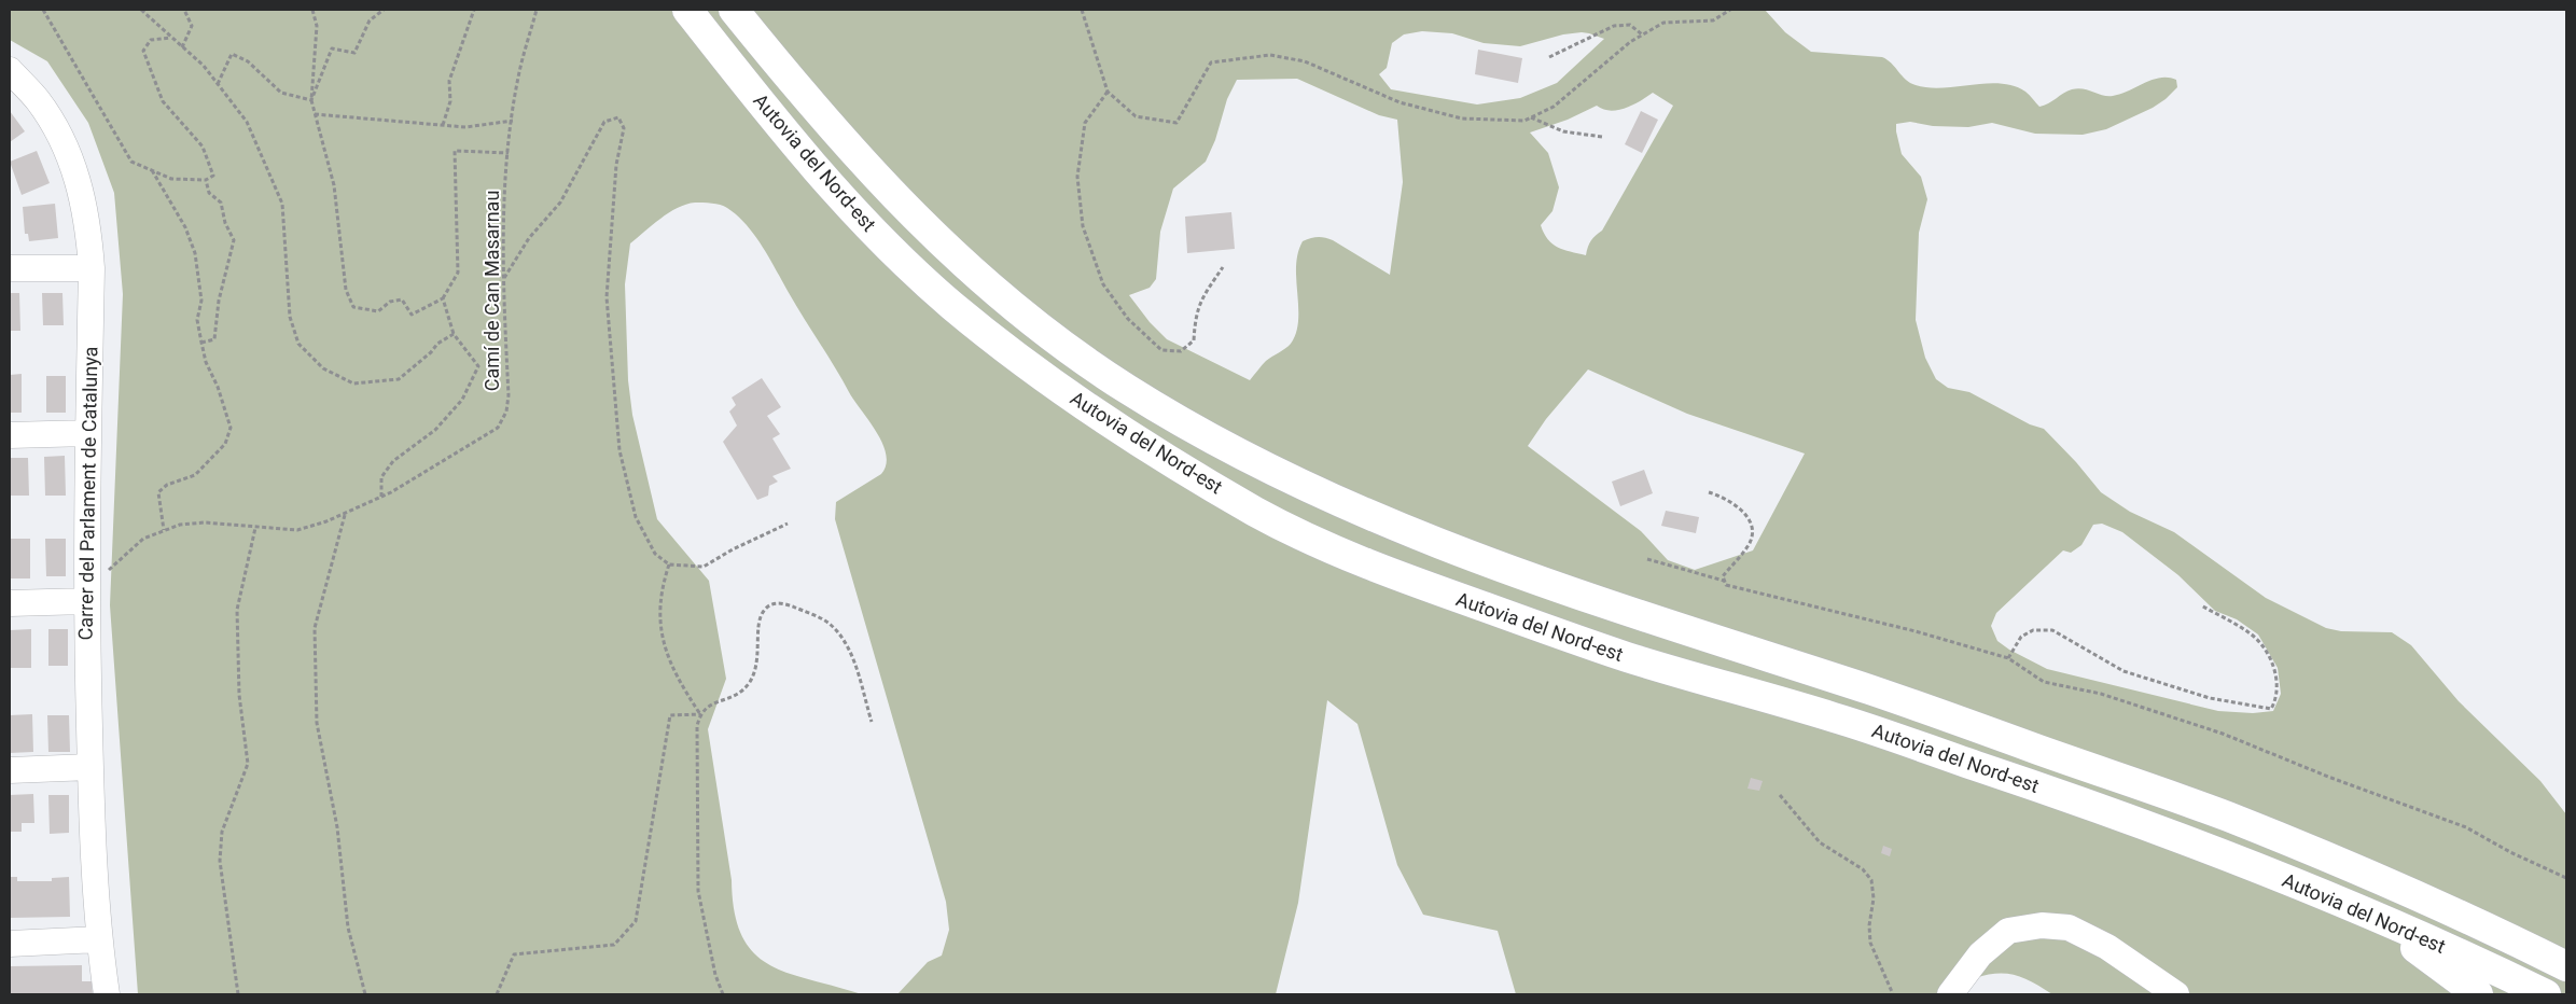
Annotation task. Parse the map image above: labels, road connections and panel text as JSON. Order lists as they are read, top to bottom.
{
  "streets": {
    "highway": ["Autovia del Nord-est"],
    "street": ["Carrer del Parlament de Catalunya"],
    "path": ["Camí de Can Masarnau"]
  }
}
